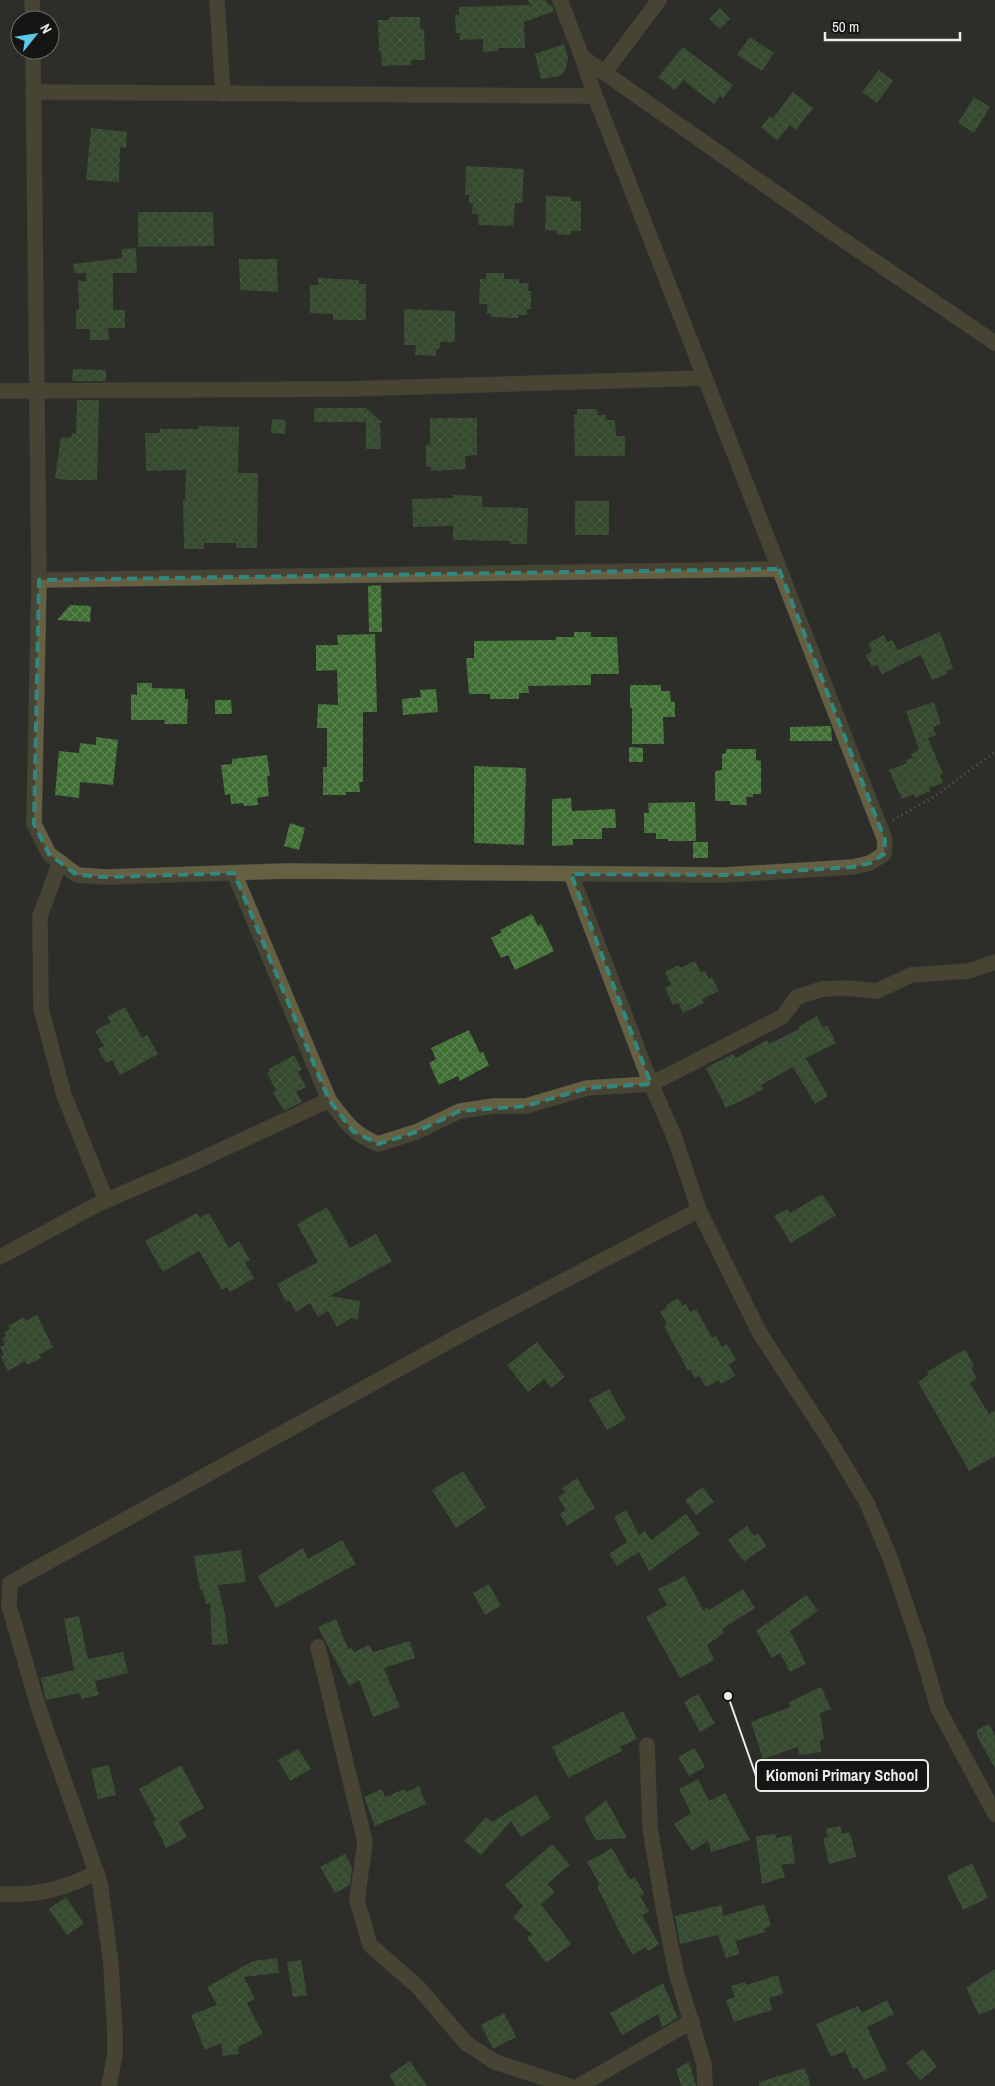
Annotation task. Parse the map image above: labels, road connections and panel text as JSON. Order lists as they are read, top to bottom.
{
  "places": ["Kiomoni Primary School"],
  "scale_bar": "50 m",
  "north": "top right"
}
